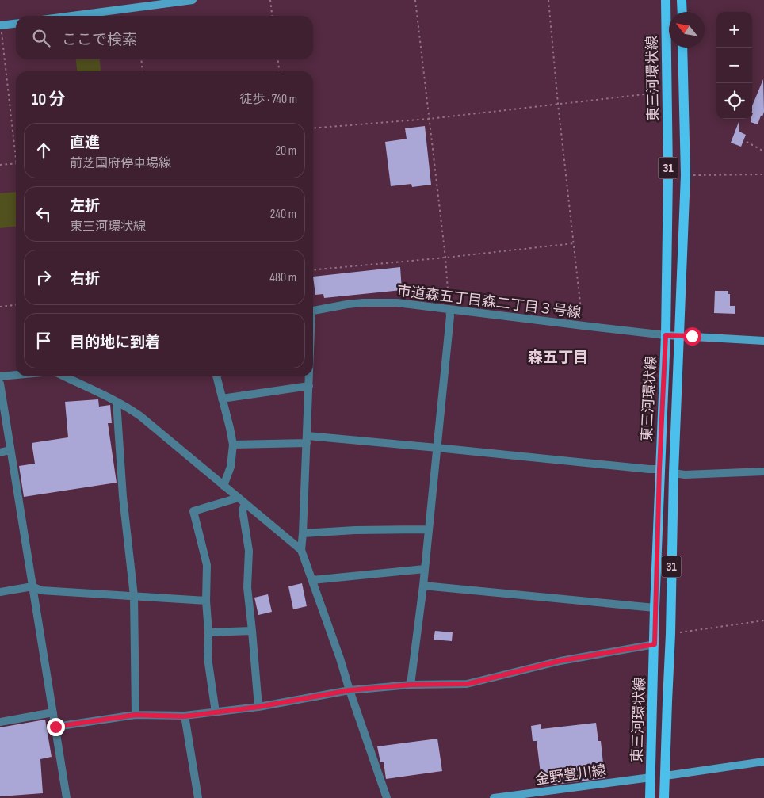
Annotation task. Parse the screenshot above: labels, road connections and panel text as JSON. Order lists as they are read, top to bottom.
{
  "streets": {
    "main road": ["東三河環状線", "31", "金野豊川線"],
    "street": ["市道森五丁目森二丁目３号線"]
  },
  "crossings": [
    ["東三河環状線", "市道森五丁目森二丁目３号線"],
    ["東三河環状線", "金野豊川線"]
  ],
  "districts": ["森五丁目"],
  "north": "top left",
  "page": {
    "map_buttons": ["+", "−"],
    "search": "ここで検索",
    "heading": ["10 分", "徒歩 · 740 m"],
    "list": [
      ["直進", "前芝国府停車場線", "20 m"],
      ["左折", "東三河環状線", "240 m"],
      ["右折", "480 m"],
      "目的地に到着"
    ]
  }
}
